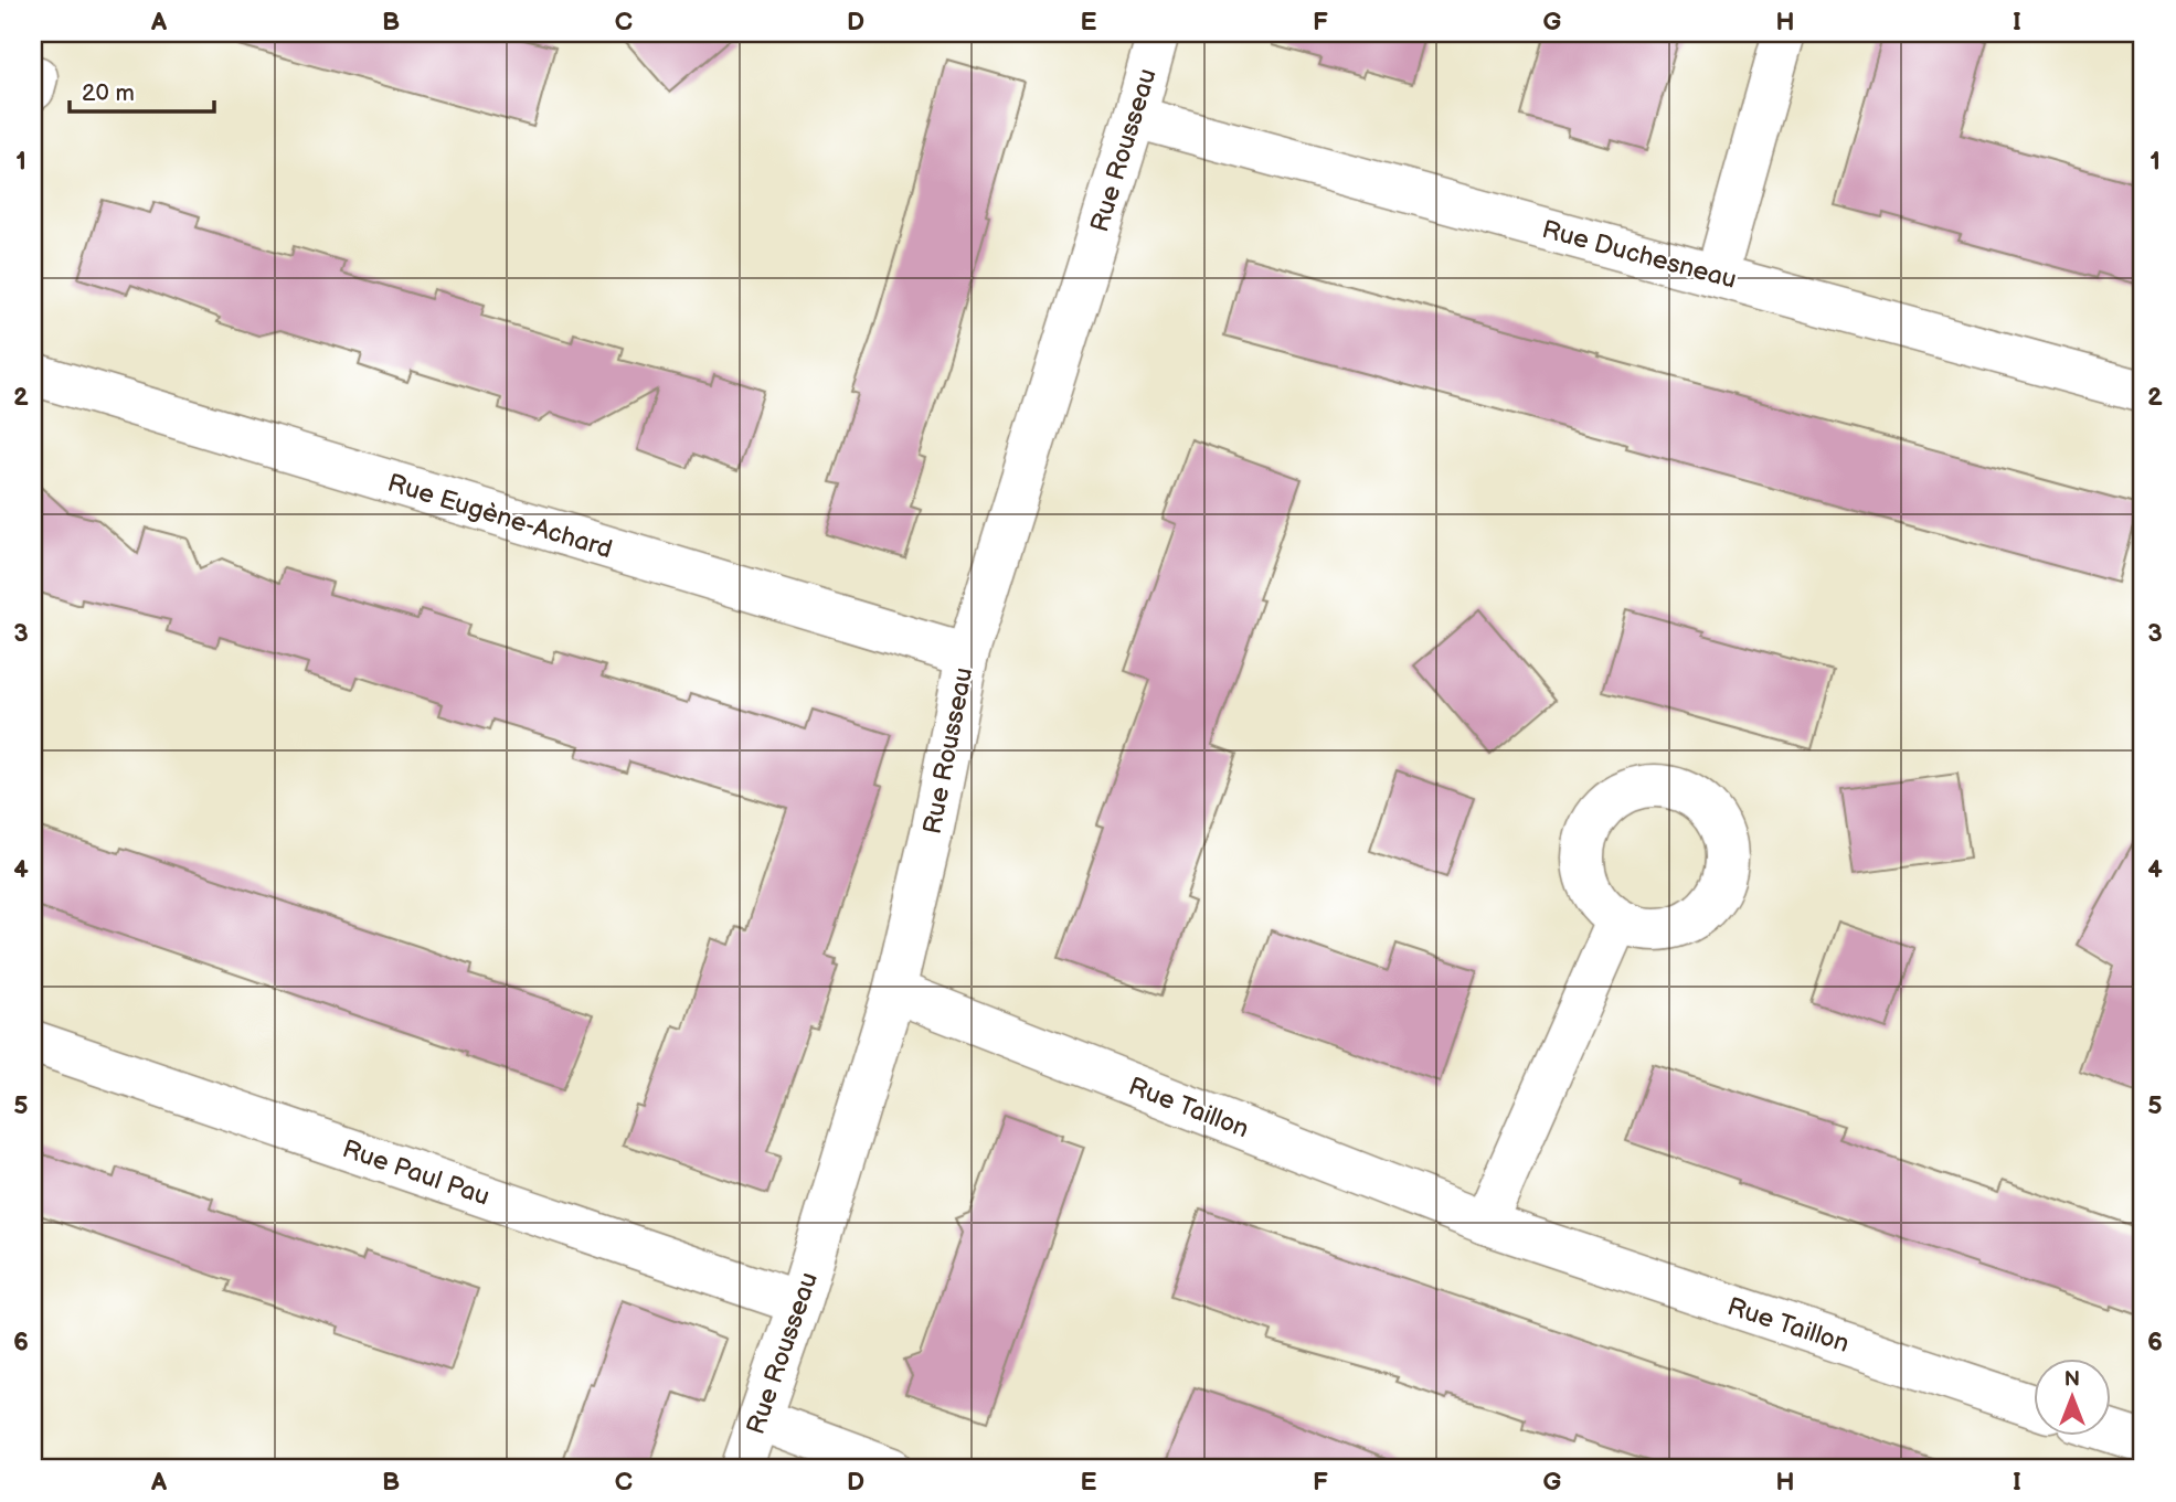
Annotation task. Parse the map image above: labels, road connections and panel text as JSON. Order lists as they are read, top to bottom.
{
  "streets": {
    "street": [
      "Rue Rousseau",
      "Rue Duchesneau",
      "Rue Eugène-Achard",
      "Rue Taillon",
      "Rue Paul Pau"
    ]
  },
  "crossings": [
    ["Rue Rousseau", "Rue Duchesneau"],
    ["Rue Rousseau", "Rue Eugène-Achard"],
    ["Rue Rousseau", "Rue Taillon"],
    ["Rue Rousseau", "Rue Paul Pau"]
  ],
  "scale_bar": "20 m",
  "north": "top",
  "grid": {
    "columns": [
      "A",
      "B",
      "C",
      "D",
      "E",
      "F",
      "G",
      "H",
      "I"
    ],
    "rows": [
      "1",
      "2",
      "3",
      "4",
      "5",
      "6"
    ]
  }
}
